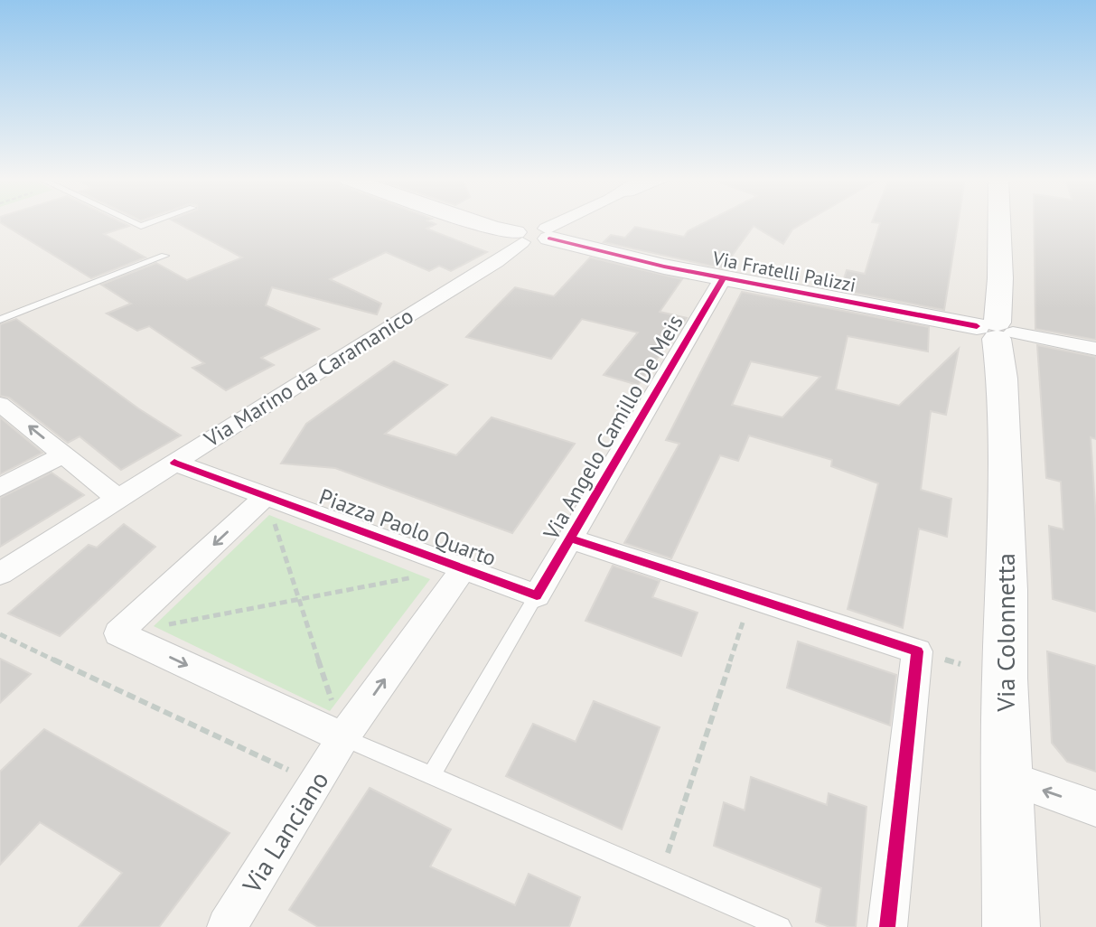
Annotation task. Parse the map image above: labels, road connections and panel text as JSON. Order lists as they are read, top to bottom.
{
  "streets": {
    "main road": ["Via Fratelli Palizzi", "Via Colonnetta"],
    "street": [
      "Via Marino da Caramanico",
      "Via Angelo Camillo De Meis",
      "Piazza Paolo Quarto",
      "Via Lanciano"
    ]
  },
  "crossings": [
    ["Via Fratelli Palizzi", "Via Angelo Camillo De Meis"],
    ["Via Fratelli Palizzi", "Via Colonnetta"],
    ["Via Angelo Camillo De Meis", "Piazza Paolo Quarto"],
    ["Piazza Paolo Quarto", "Via Lanciano"]
  ],
  "one_way": ["Piazza Paolo Quarto"]
}
